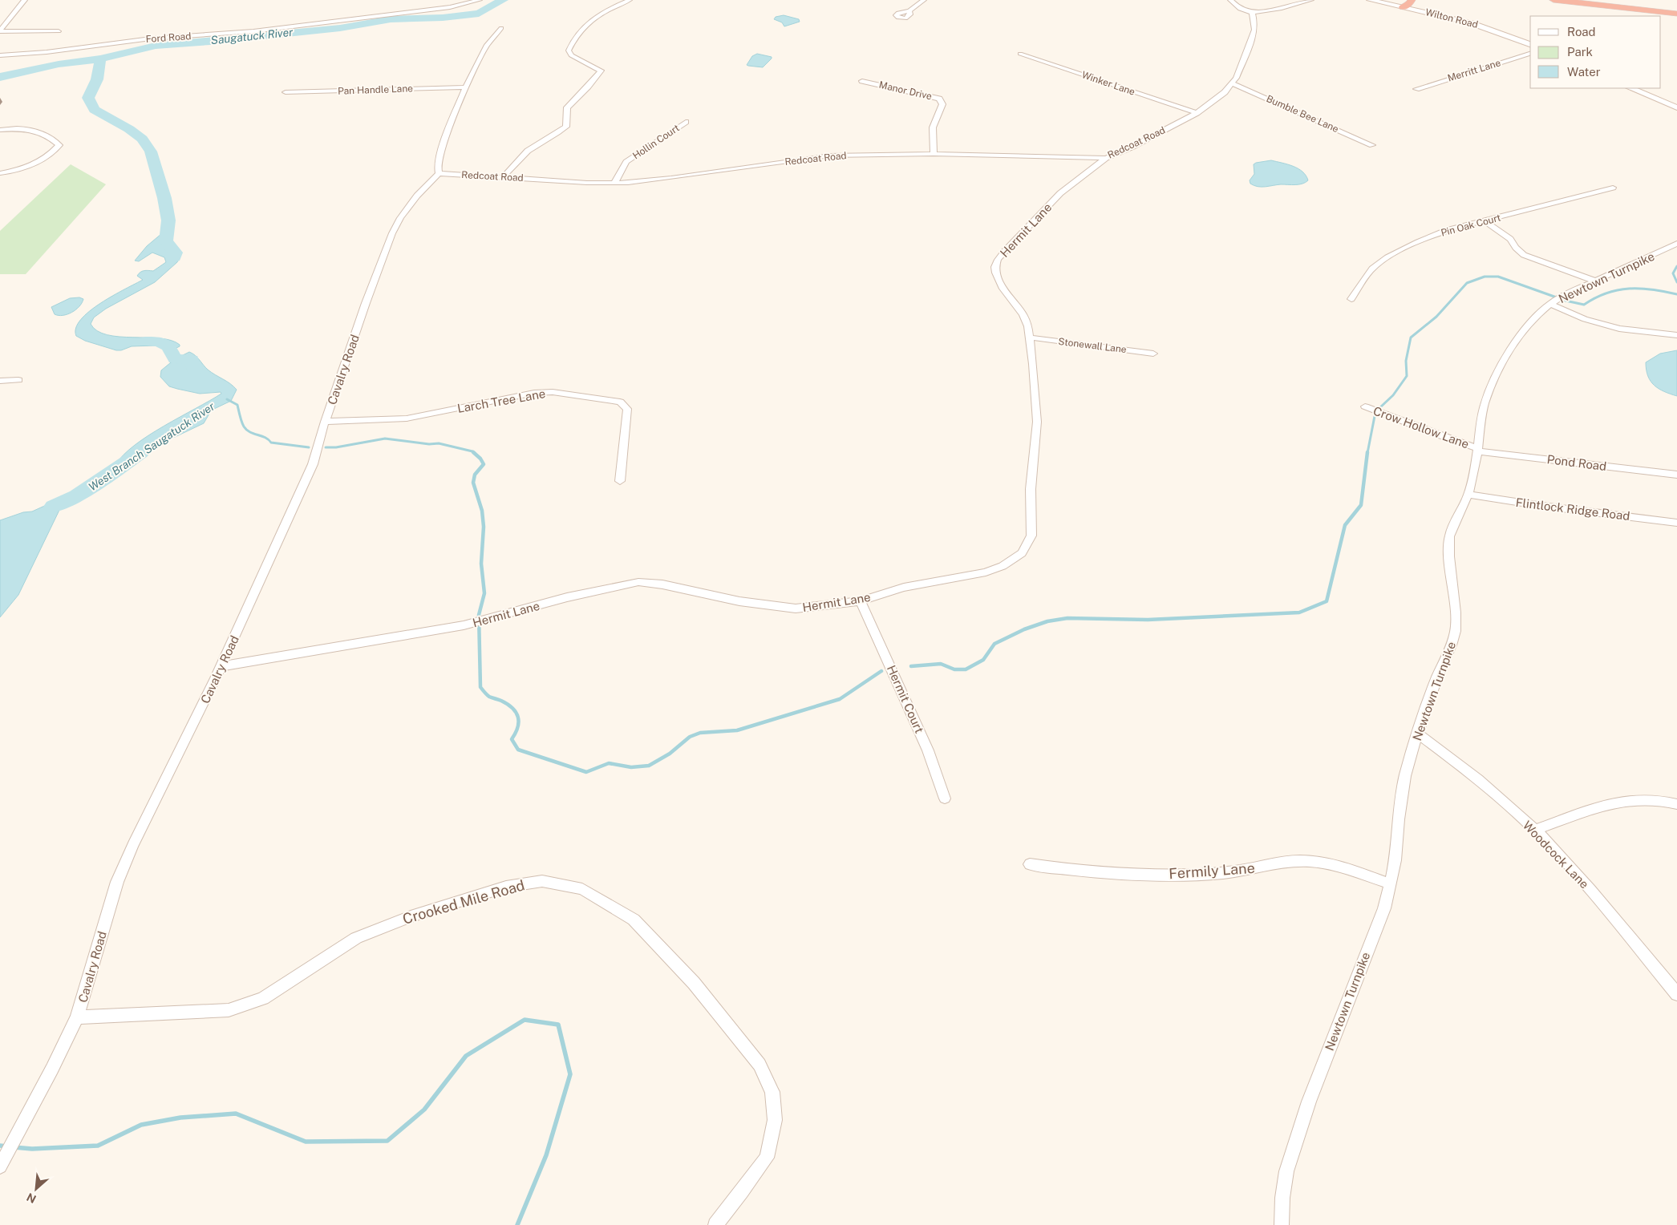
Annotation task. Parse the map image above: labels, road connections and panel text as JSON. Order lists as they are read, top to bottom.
{
  "streets": {
    "main road": ["Wilton Road"],
    "street": [
      "Ford Road",
      "Merritt Lane",
      "Winker Lane",
      "Pan Handle Lane",
      "Manor Drive",
      "Bumble Bee Lane",
      "Hollin Court",
      "Redcoat Road",
      "Pin Oak Court",
      "Hermit Lane",
      "Newtown Turnpike",
      "Stonewall Lane",
      "Cavalry Road",
      "Larch Tree Lane",
      "Crow Hollow Lane",
      "Pond Road",
      "Flintlock Ridge Road",
      "Hermit Court",
      "Woodcock Lane",
      "Fermily Lane",
      "Crooked Mile Road"
    ]
  },
  "crossings": [
    ["Winker Lane", "Redcoat Road"],
    ["Manor Drive", "Redcoat Road"],
    ["Bumble Bee Lane", "Redcoat Road"],
    ["Hollin Court", "Redcoat Road"],
    ["Redcoat Road", "Hermit Lane"],
    ["Redcoat Road", "Cavalry Road"],
    ["Hermit Lane", "Stonewall Lane"],
    ["Hermit Lane", "Cavalry Road"],
    ["Hermit Lane", "Hermit Court"],
    ["Newtown Turnpike", "Crow Hollow Lane"],
    ["Newtown Turnpike", "Pond Road"],
    ["Newtown Turnpike", "Flintlock Ridge Road"],
    ["Newtown Turnpike", "Woodcock Lane"],
    ["Newtown Turnpike", "Fermily Lane"],
    ["Cavalry Road", "Larch Tree Lane"],
    ["Cavalry Road", "Crooked Mile Road"],
    ["Crow Hollow Lane", "Pond Road"]
  ],
  "water": ["Saugatuck River", "West Branch Saugatuck River"],
  "legend": ["Road", "Park", "Water"],
  "north": "bottom left"
}
